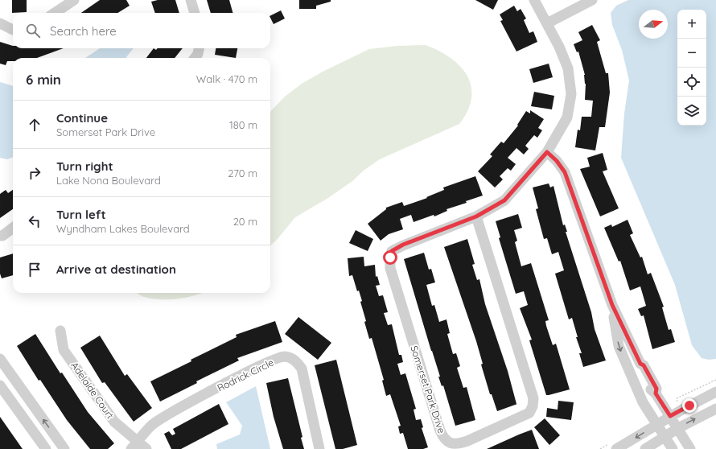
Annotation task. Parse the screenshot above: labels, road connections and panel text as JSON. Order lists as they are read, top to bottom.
{
  "streets": {
    "street": ["Rodrick Circle", "Somerset Park Drive", "Adelaide Court"]
  },
  "crossings": [
    ["Rodrick Circle", "Adelaide Court"]
  ],
  "north": "right",
  "page": {
    "map_buttons": ["+", "−"],
    "search": "Search here",
    "heading": ["6 min", "Walk · 470 m"],
    "list": [
      ["Continue", "Somerset Park Drive", "180 m"],
      ["Turn right", "Lake Nona Boulevard", "270 m"],
      ["Turn left", "Wyndham Lakes Boulevard", "20 m"],
      "Arrive at destination"
    ]
  }
}
